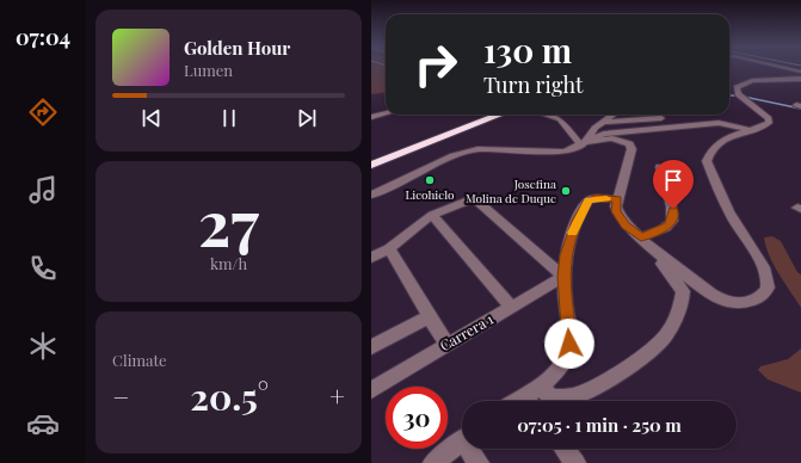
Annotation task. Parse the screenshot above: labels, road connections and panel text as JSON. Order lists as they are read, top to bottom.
{
  "streets": {
    "street": ["Carrera 1"]
  },
  "places": ["Licohielo", "Josefina Molina de Duque"],
  "page": {
    "tabs": "07:04",
    "turn": ["130 m", "Turn right"],
    "song": ["Golden Hour", "Lumen"],
    "tile": [
      ["27", "km/h"],
      "Climate"
    ],
    "heat": ["−", "20.5°", "+"],
    "limit": "30",
    "trip": "07:05 · 1 min · 250 m"
  }
}
